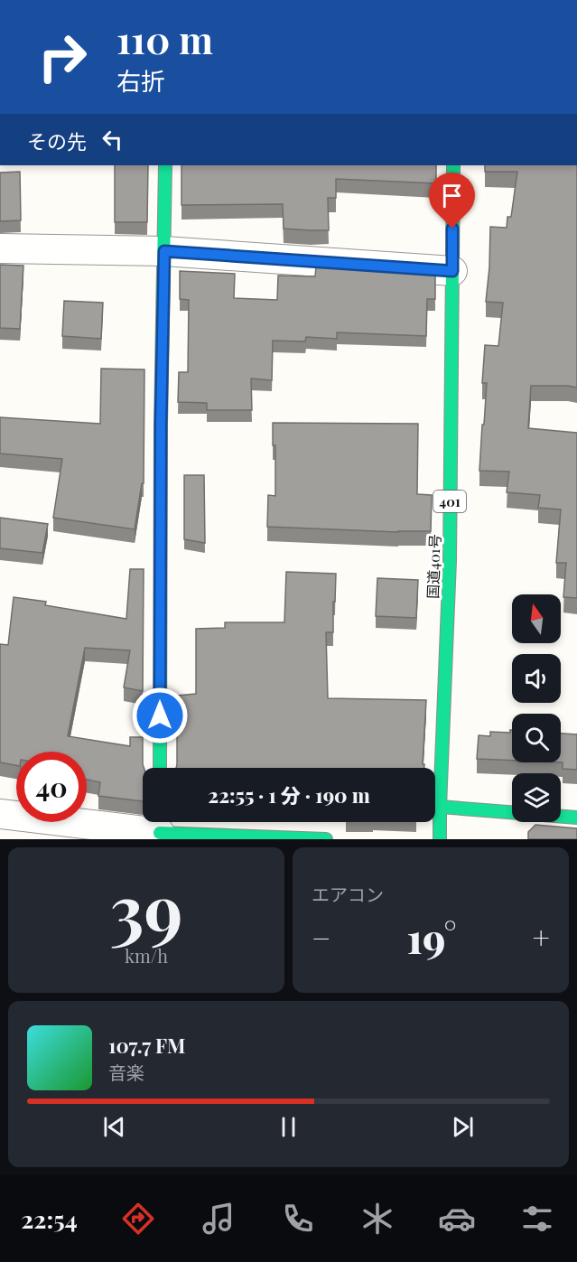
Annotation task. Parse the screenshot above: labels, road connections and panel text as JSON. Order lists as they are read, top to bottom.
{
  "streets": {
    "main road": ["401", "国道401号"]
  },
  "north": "top",
  "page": {
    "turn": ["110 m", "右折"],
    "then": "その先",
    "limit": "40",
    "trip": "22:55 · 1 分 · 190 m",
    "tile": [
      ["39", "km/h"],
      "エアコン"
    ],
    "heat": ["−", "19°", "+"],
    "song": ["107.7 FM", "音楽"],
    "tabs": "22:54"
  }
}
